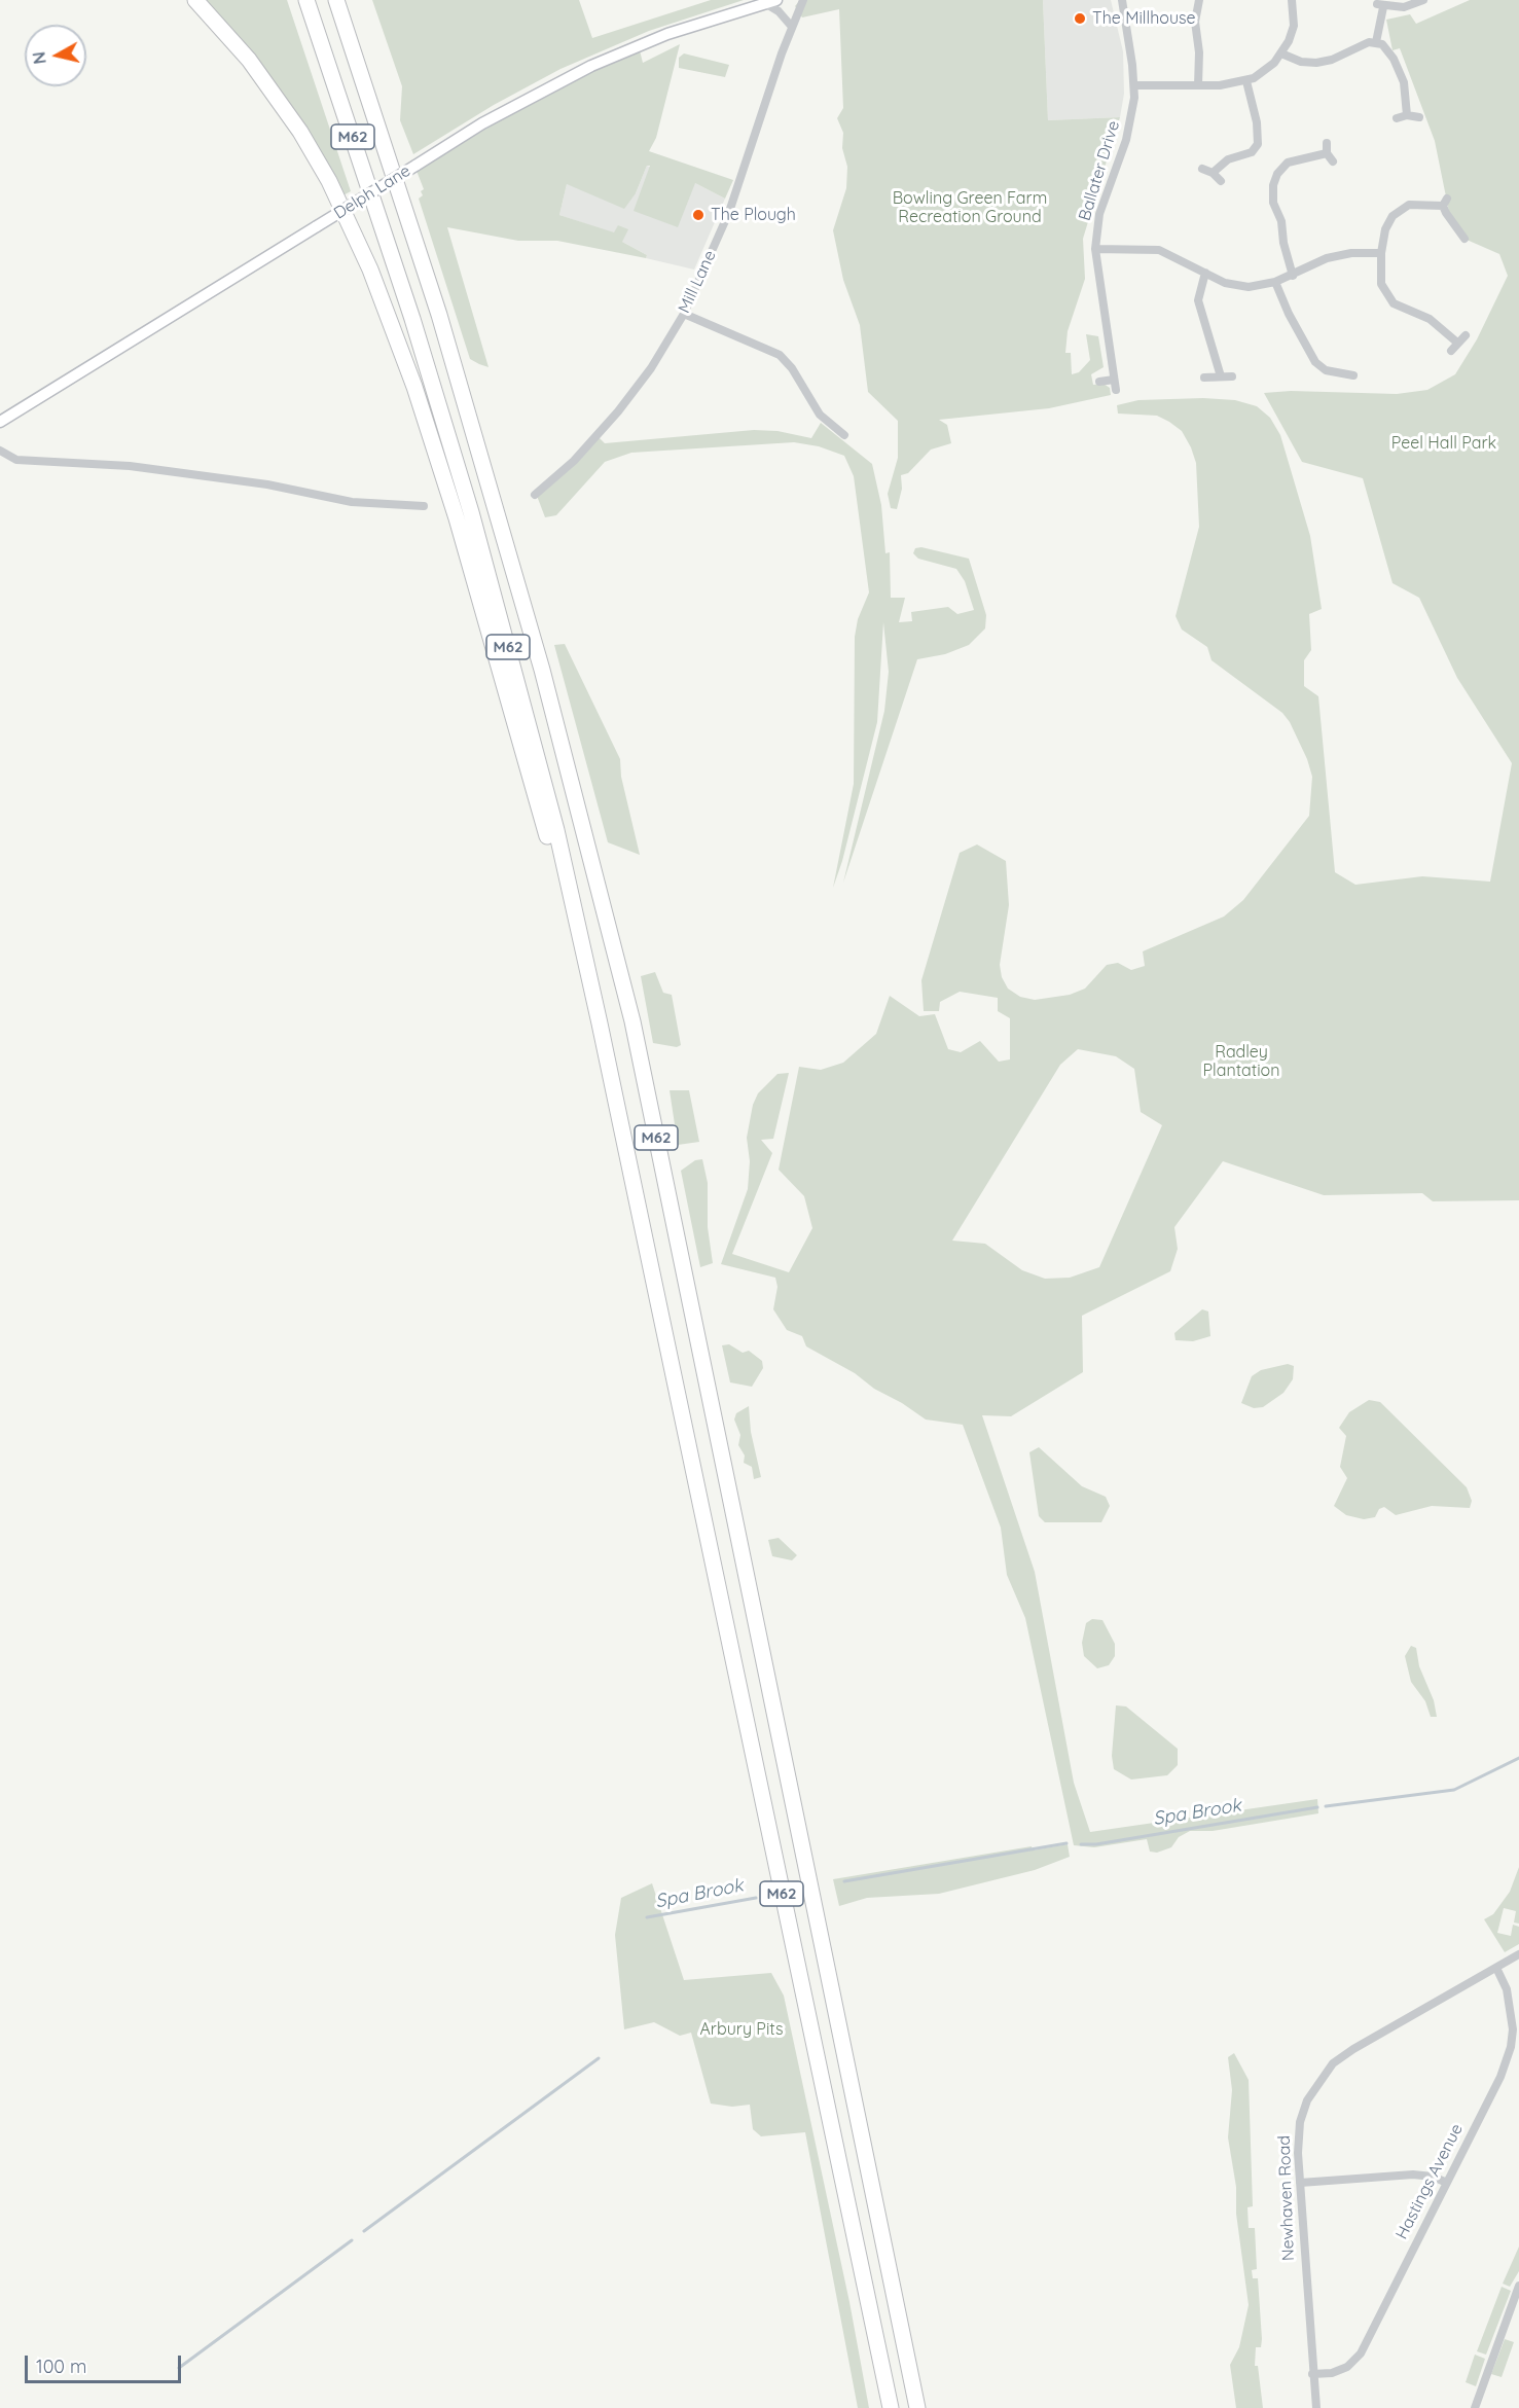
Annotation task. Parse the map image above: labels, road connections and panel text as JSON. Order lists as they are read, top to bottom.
{
  "streets": {
    "highway": ["M62"],
    "street": [
      "Ballater Drive",
      "Delph Lane",
      "Mill Lane",
      "Hastings Avenue",
      "Newhaven Road"
    ]
  },
  "crossings": [
    ["Hastings Avenue", "Newhaven Road"]
  ],
  "water": ["Spa Brook"],
  "parks": [
    "Bowling Green Farm Recreation Ground",
    "Peel Hall Park",
    "Radley Plantation",
    "Arbury Pits"
  ],
  "places": ["The Millhouse", "The Plough"],
  "scale_bar": "100 m",
  "north": "left"
}
